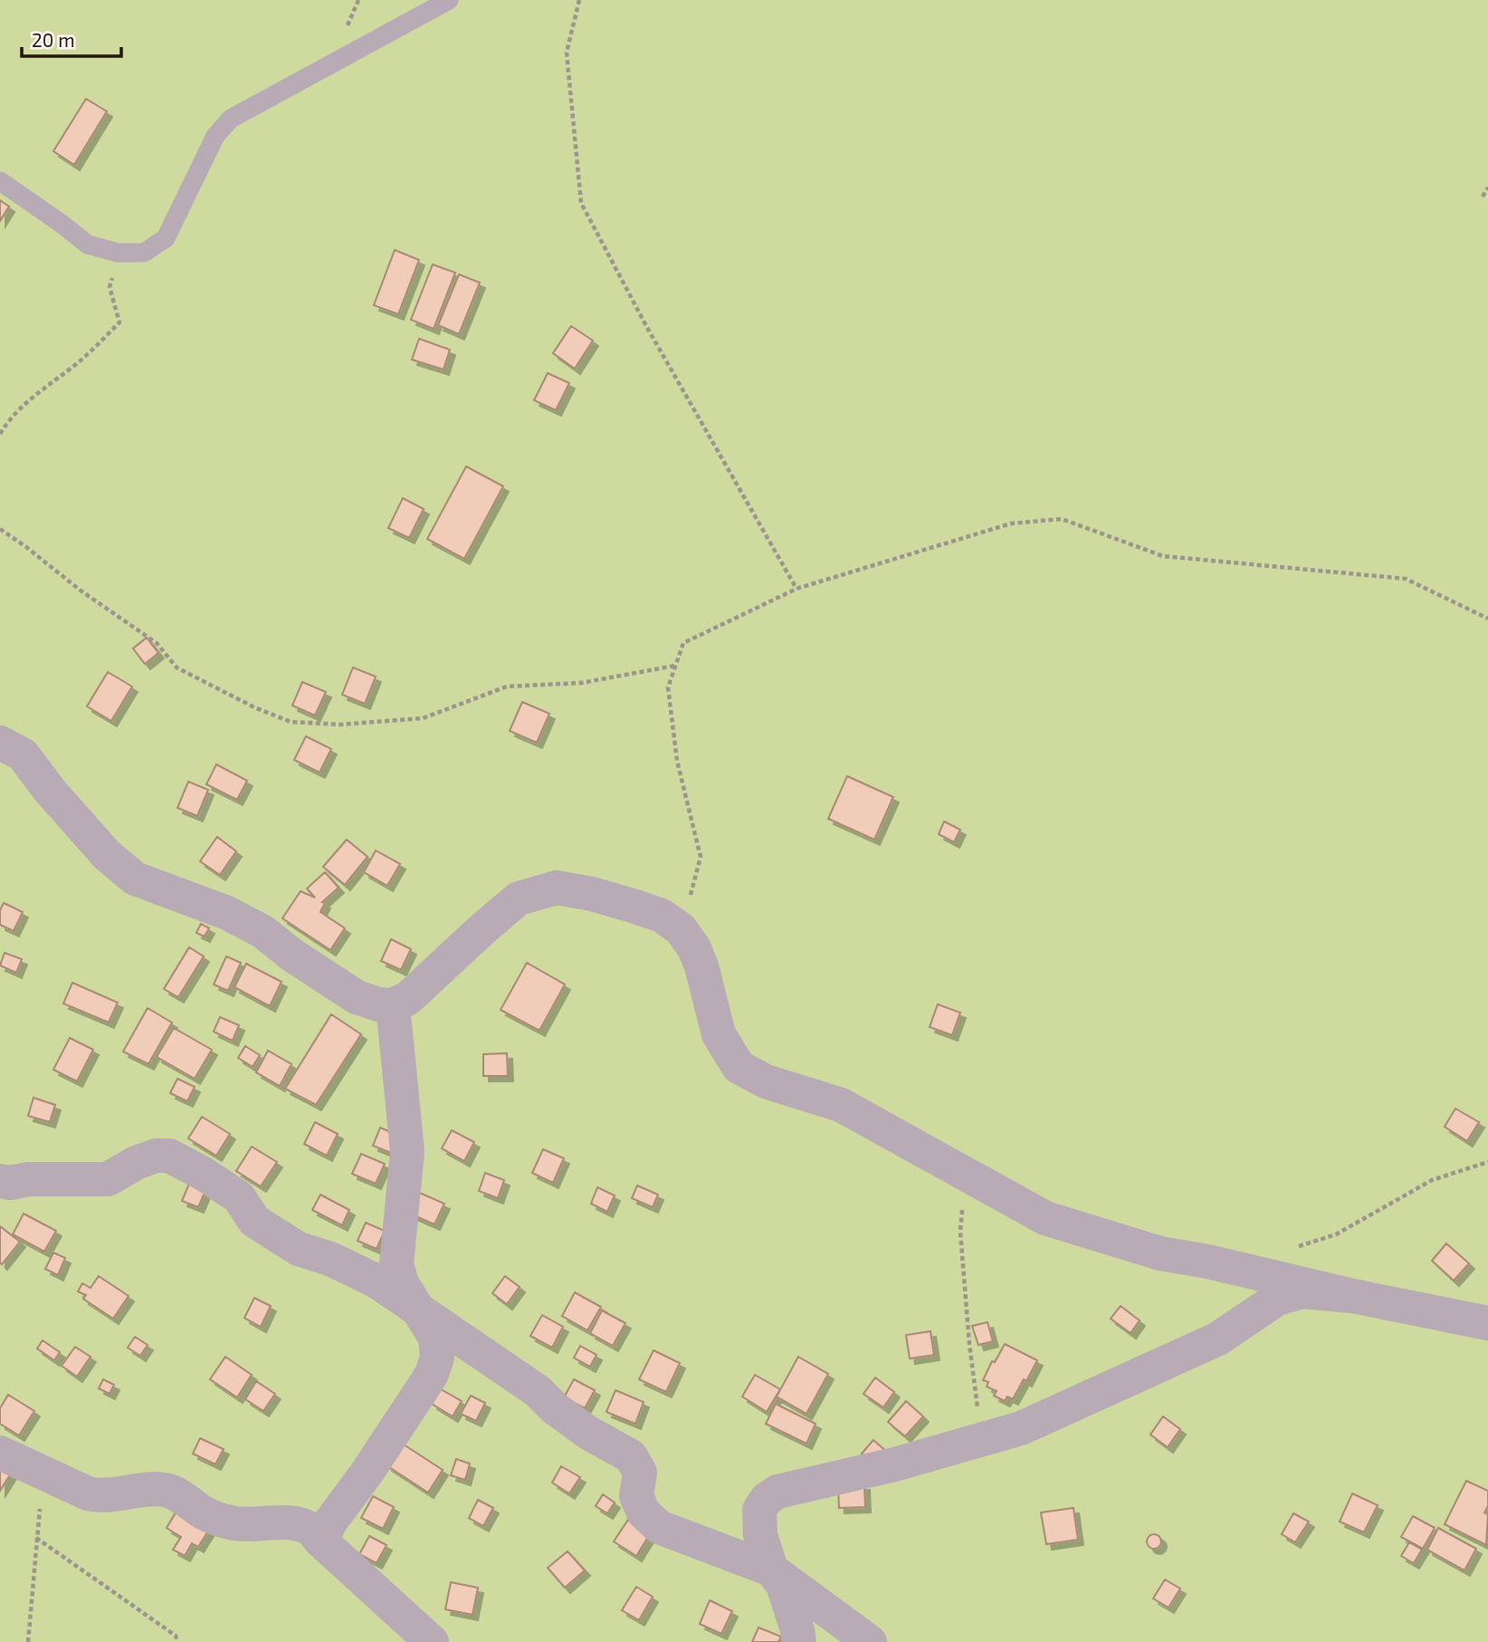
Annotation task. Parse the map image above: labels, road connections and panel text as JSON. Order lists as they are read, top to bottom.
{
  "scale_bar": "20 m"
}
